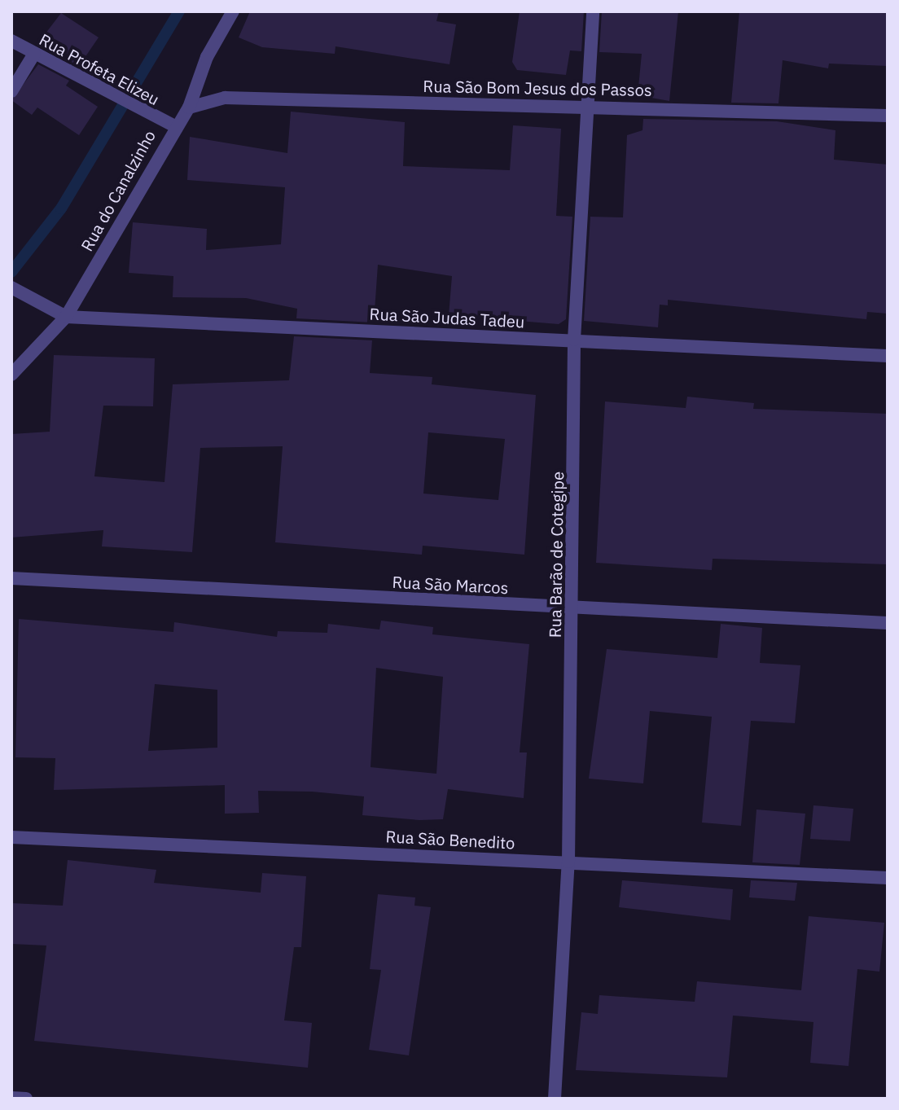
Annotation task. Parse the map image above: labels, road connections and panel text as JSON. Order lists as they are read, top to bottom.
{
  "streets": {
    "street": [
      "Rua Profeta Elizeu",
      "Rua São Bom Jesus dos Passos",
      "Rua do Canalzinho",
      "Rua São Judas Tadeu",
      "Rua Barão de Cotegipe",
      "Rua São Marcos",
      "Rua São Benedito"
    ]
  },
  "crossings": [
    ["Rua Profeta Elizeu", "Rua do Canalzinho"],
    ["Rua São Bom Jesus dos Passos", "Rua do Canalzinho"],
    ["Rua São Bom Jesus dos Passos", "Rua Barão de Cotegipe"],
    ["Rua do Canalzinho", "Rua São Judas Tadeu"],
    ["Rua São Judas Tadeu", "Rua Barão de Cotegipe"],
    ["Rua Barão de Cotegipe", "Rua São Marcos"],
    ["Rua Barão de Cotegipe", "Rua São Benedito"]
  ]
}
